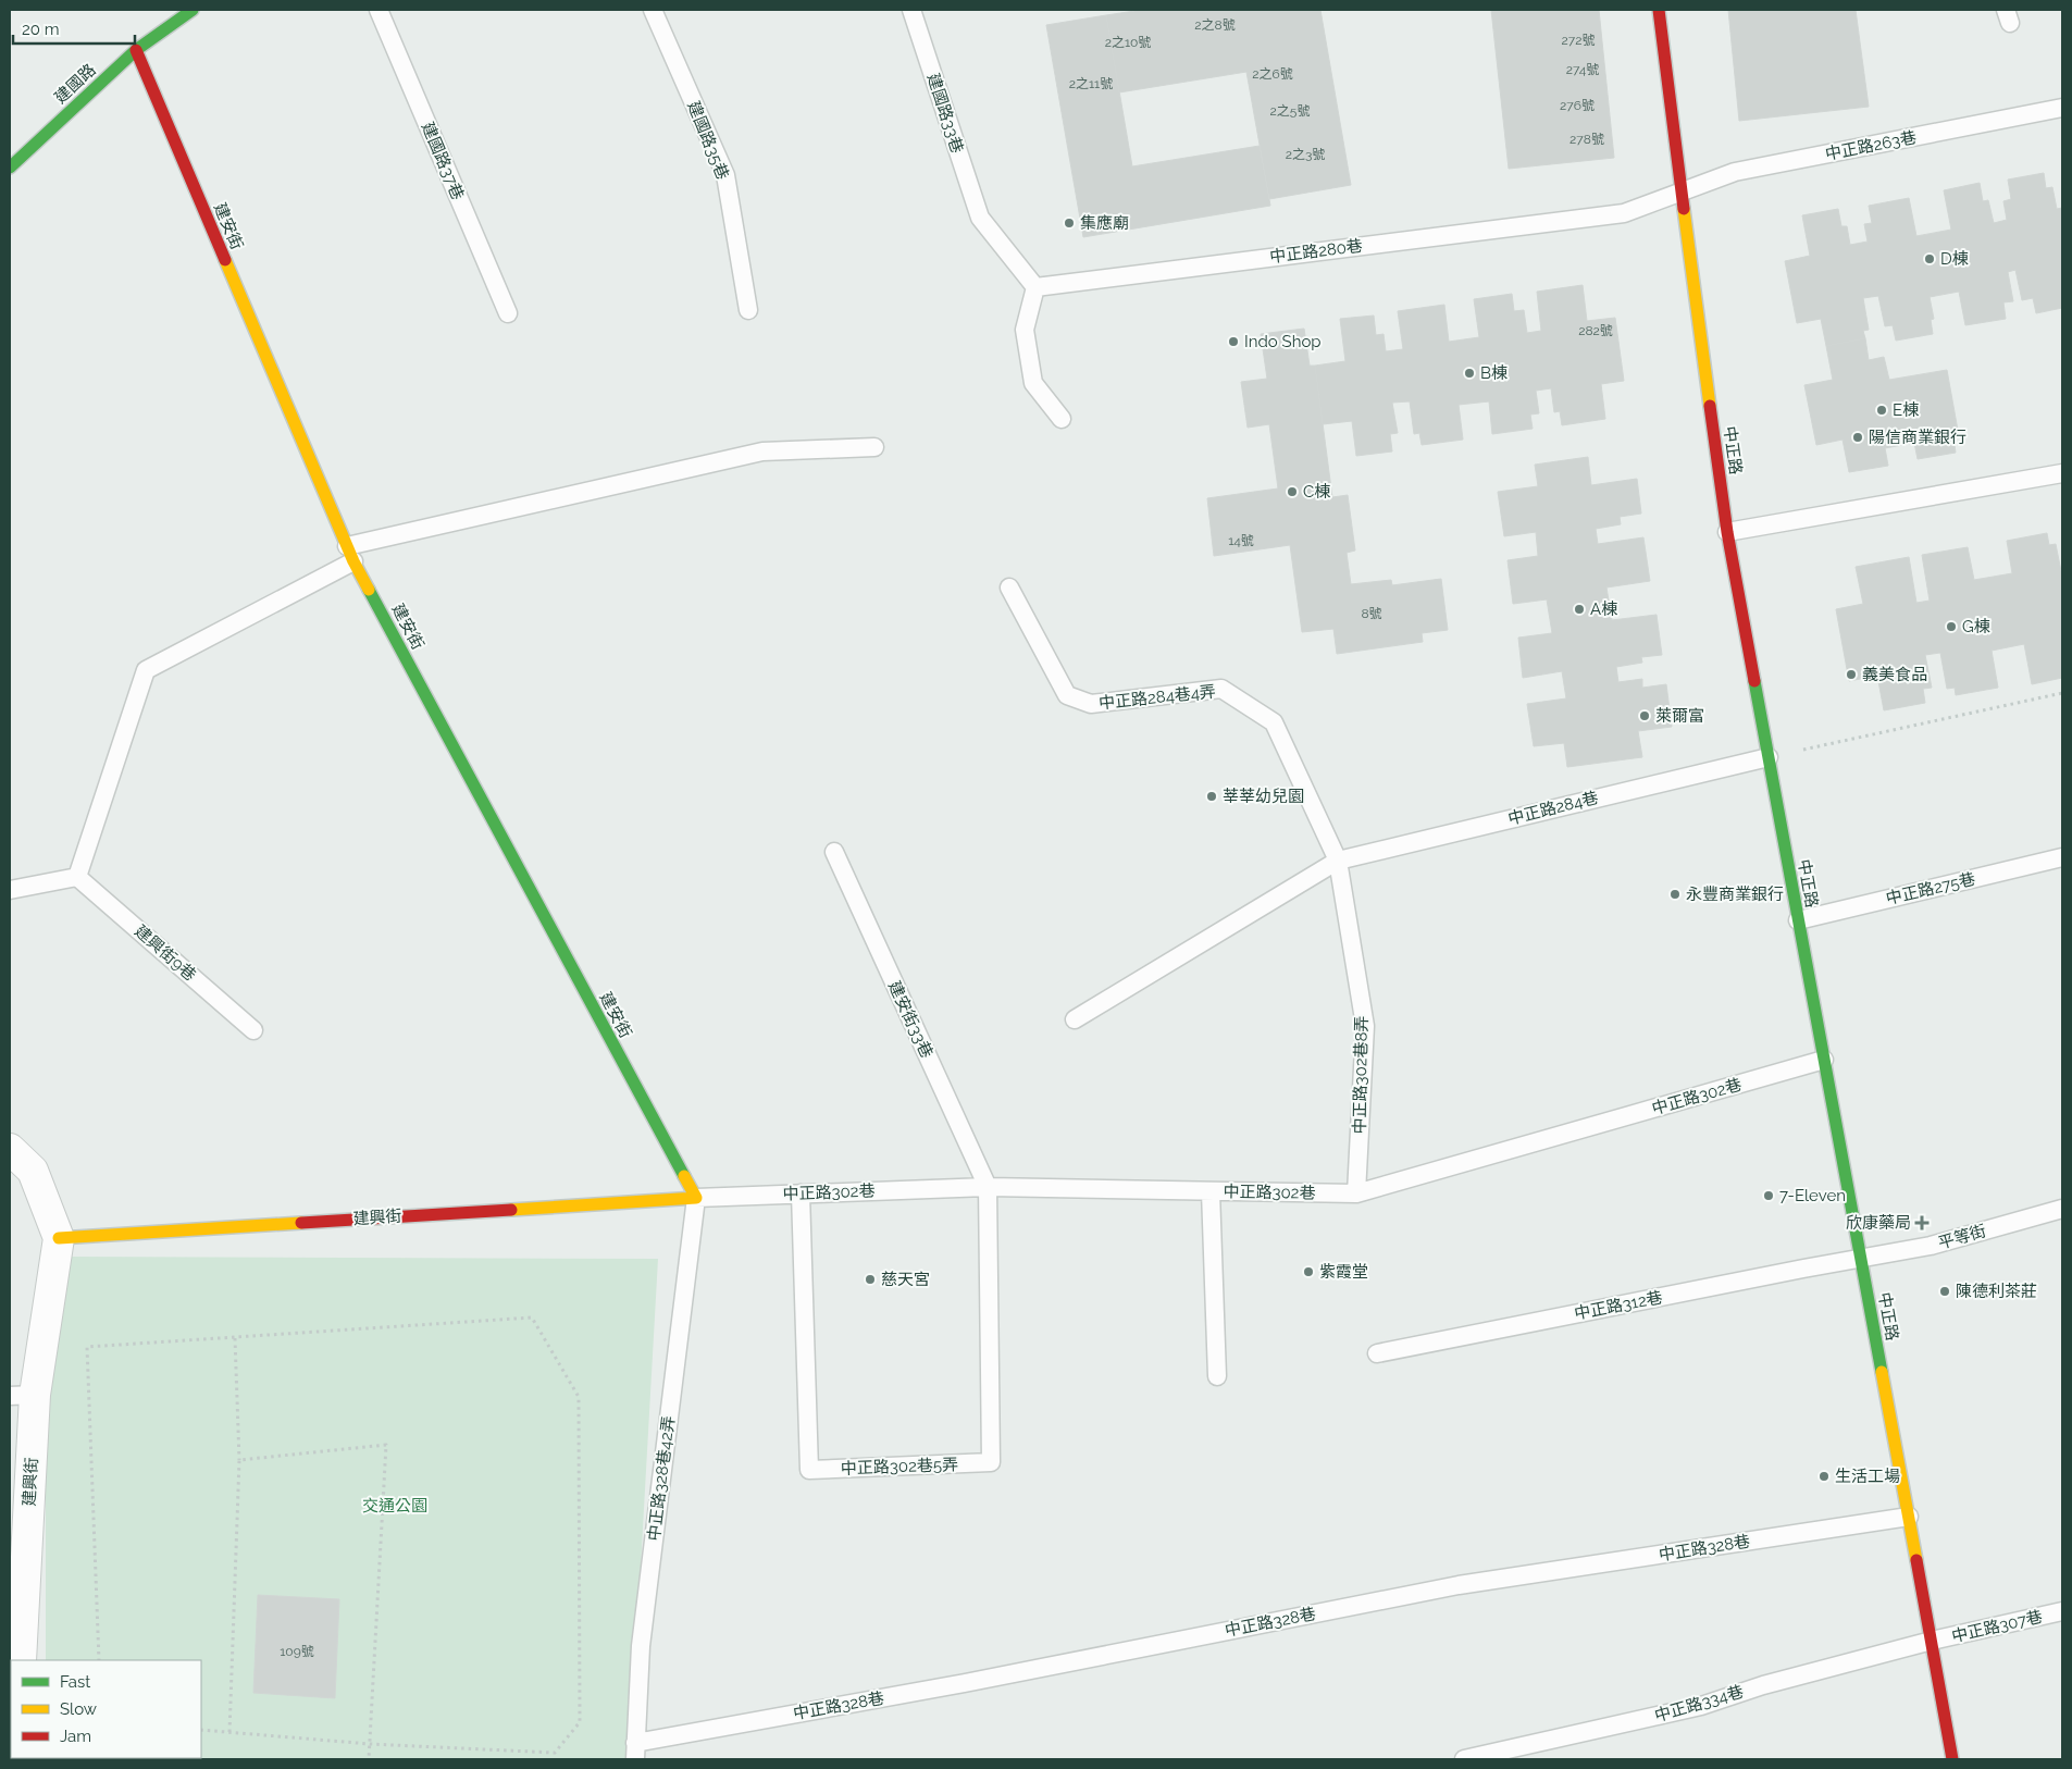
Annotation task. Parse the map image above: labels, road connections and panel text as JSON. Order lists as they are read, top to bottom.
{
  "streets": {
    "street": [
      "建國路",
      "建安街",
      "中正路",
      "建興街"
    ],
    "lane": [
      "建國路33巷",
      "建國路35巷",
      "中正路263巷",
      "建國路37巷",
      "中正路280巷",
      "中正路284巷4弄",
      "中正路284巷",
      "中正路275巷",
      "建興街9巷",
      "建安街33巷",
      "中正路302巷8弄",
      "中正路302巷",
      "平等街",
      "中正路312巷",
      "中正路302巷5弄",
      "中正路328巷42弄",
      "中正路328巷",
      "中正路307巷",
      "中正路334巷"
    ]
  },
  "crossings": [
    ["建國路", "建安街"],
    ["建國路33巷", "中正路280巷"],
    ["中正路263巷", "中正路280巷"],
    ["中正路263巷", "中正路"],
    ["建安街", "中正路302巷"],
    ["建安街", "建興街"],
    ["建安街", "中正路328巷42弄"],
    ["中正路280巷", "中正路"],
    ["中正路", "中正路284巷"],
    ["中正路", "中正路275巷"],
    ["中正路", "中正路302巷"],
    ["中正路", "平等街"],
    ["中正路", "中正路312巷"],
    ["中正路", "中正路328巷"],
    ["中正路", "中正路307巷"],
    ["中正路", "中正路334巷"],
    ["中正路284巷4弄", "中正路284巷"],
    ["中正路284巷4弄", "中正路302巷8弄"],
    ["中正路284巷", "中正路302巷8弄"],
    ["建安街33巷", "中正路302巷"],
    ["建安街33巷", "中正路302巷5弄"],
    ["中正路302巷8弄", "中正路302巷"],
    ["中正路302巷", "建興街"],
    ["中正路302巷", "中正路302巷5弄"],
    ["中正路302巷", "中正路328巷42弄"],
    ["建興街", "中正路328巷42弄"],
    ["平等街", "中正路312巷"],
    ["中正路328巷42弄", "中正路328巷"],
    ["中正路307巷", "中正路334巷"]
  ],
  "parks": ["交通公園"],
  "places": {
    "other": [
      "集應廟",
      "D棟",
      "Indo Shop",
      "B棟",
      "E棟",
      "陽信商業銀行",
      "C棟",
      "A棟",
      "G棟",
      "義美食品",
      "萊爾富",
      "莘莘幼兒園",
      "永豐商業銀行",
      "7-Eleven",
      "紫霞堂",
      "慈天宮",
      "陳德利茶莊",
      "生活工場"
    ],
    "health": ["欣康藥局"]
  },
  "house_numbers": [
    "2之8號",
    "272號",
    "2之10號",
    "274號",
    "2之6號",
    "2之11號",
    "276號",
    "2之5號",
    "278號",
    "2之3號",
    "282號",
    "14號",
    "8號",
    "109號"
  ],
  "legend": ["Fast", "Slow", "Jam"],
  "scale_bar": "20 m"
}
